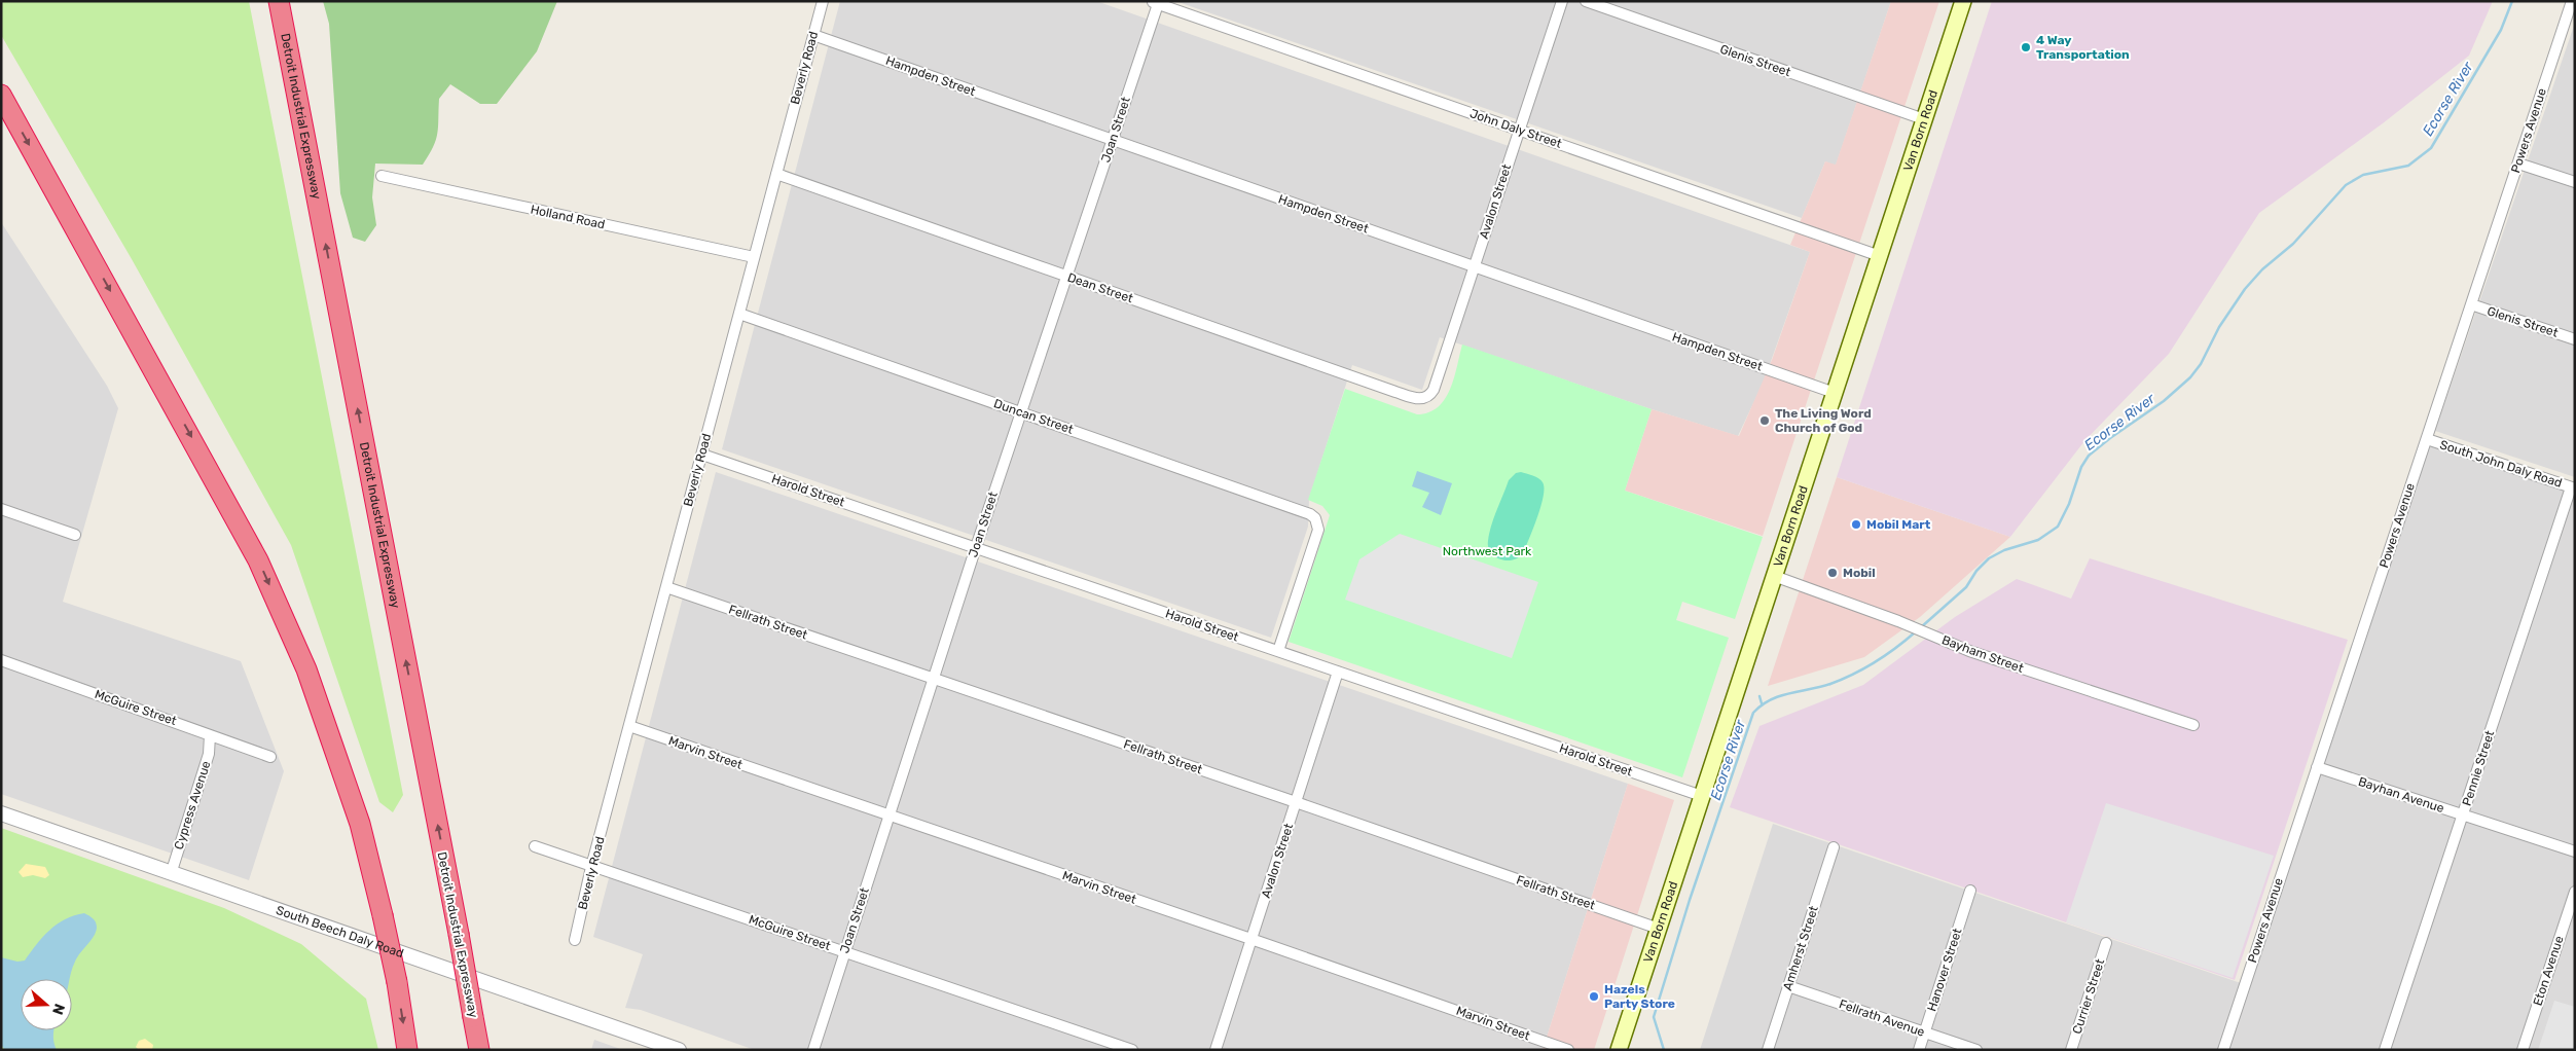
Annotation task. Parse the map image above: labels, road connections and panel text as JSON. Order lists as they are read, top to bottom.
{
  "streets": {
    "highway": ["Detroit Industrial Expressway"],
    "main road": ["Van Born Road"],
    "street": [
      "Glenis Street",
      "Beverly Road",
      "Hampden Street",
      "John Daly Street",
      "Joan Street",
      "Powers Avenue",
      "Avalon Street",
      "Holland Road",
      "Dean Street",
      "Duncan Street",
      "South John Daly Road",
      "Harold Street",
      "Fellrath Street",
      "Bayham Street",
      "McGuire Street",
      "Marvin Street",
      "Pennie Street",
      "Bayhan Avenue",
      "Cypress Avenue",
      "South Beech Daly Road",
      "Amherst Street",
      "Hanover Street",
      "Eton Avenue",
      "Currier Street",
      "Fellrath Avenue"
    ]
  },
  "crossings": [
    ["Glenis Street", "Van Born Road"],
    ["Glenis Street", "Powers Avenue"],
    ["Beverly Road", "Hampden Street"],
    ["Beverly Road", "Holland Road"],
    ["Beverly Road", "Dean Street"],
    ["Beverly Road", "Duncan Street"],
    ["Beverly Road", "Harold Street"],
    ["Beverly Road", "Fellrath Street"],
    ["Beverly Road", "McGuire Street"],
    ["Beverly Road", "Marvin Street"],
    ["Hampden Street", "Joan Street"],
    ["Hampden Street", "Van Born Road"],
    ["Hampden Street", "Avalon Street"],
    ["John Daly Street", "Joan Street"],
    ["John Daly Street", "Van Born Road"],
    ["John Daly Street", "Avalon Street"],
    ["Joan Street", "Dean Street"],
    ["Joan Street", "Duncan Street"],
    ["Joan Street", "Harold Street"],
    ["Joan Street", "Fellrath Street"],
    ["Joan Street", "McGuire Street"],
    ["Joan Street", "Marvin Street"],
    ["Van Born Road", "Harold Street"],
    ["Van Born Road", "Fellrath Street"],
    ["Van Born Road", "Bayham Street"],
    ["Powers Avenue", "South John Daly Road"],
    ["Powers Avenue", "Bayhan Avenue"],
    ["Avalon Street", "Dean Street"],
    ["Avalon Street", "Harold Street"],
    ["Avalon Street", "Fellrath Street"],
    ["Avalon Street", "Marvin Street"],
    ["Duncan Street", "Harold Street"],
    ["South John Daly Road", "Pennie Street"],
    ["McGuire Street", "Cypress Avenue"],
    ["Pennie Street", "Bayhan Avenue"],
    ["Cypress Avenue", "South Beech Daly Road"],
    ["Amherst Street", "Fellrath Avenue"],
    ["Hanover Street", "Fellrath Avenue"]
  ],
  "water": ["Ecorse River"],
  "parks": ["Northwest Park"],
  "places": [
    "4 Way Transportation",
    "The Living Word Church of God",
    "Mobil Mart",
    "Mobil",
    "Hazels Party Store"
  ],
  "north": "right"
}
